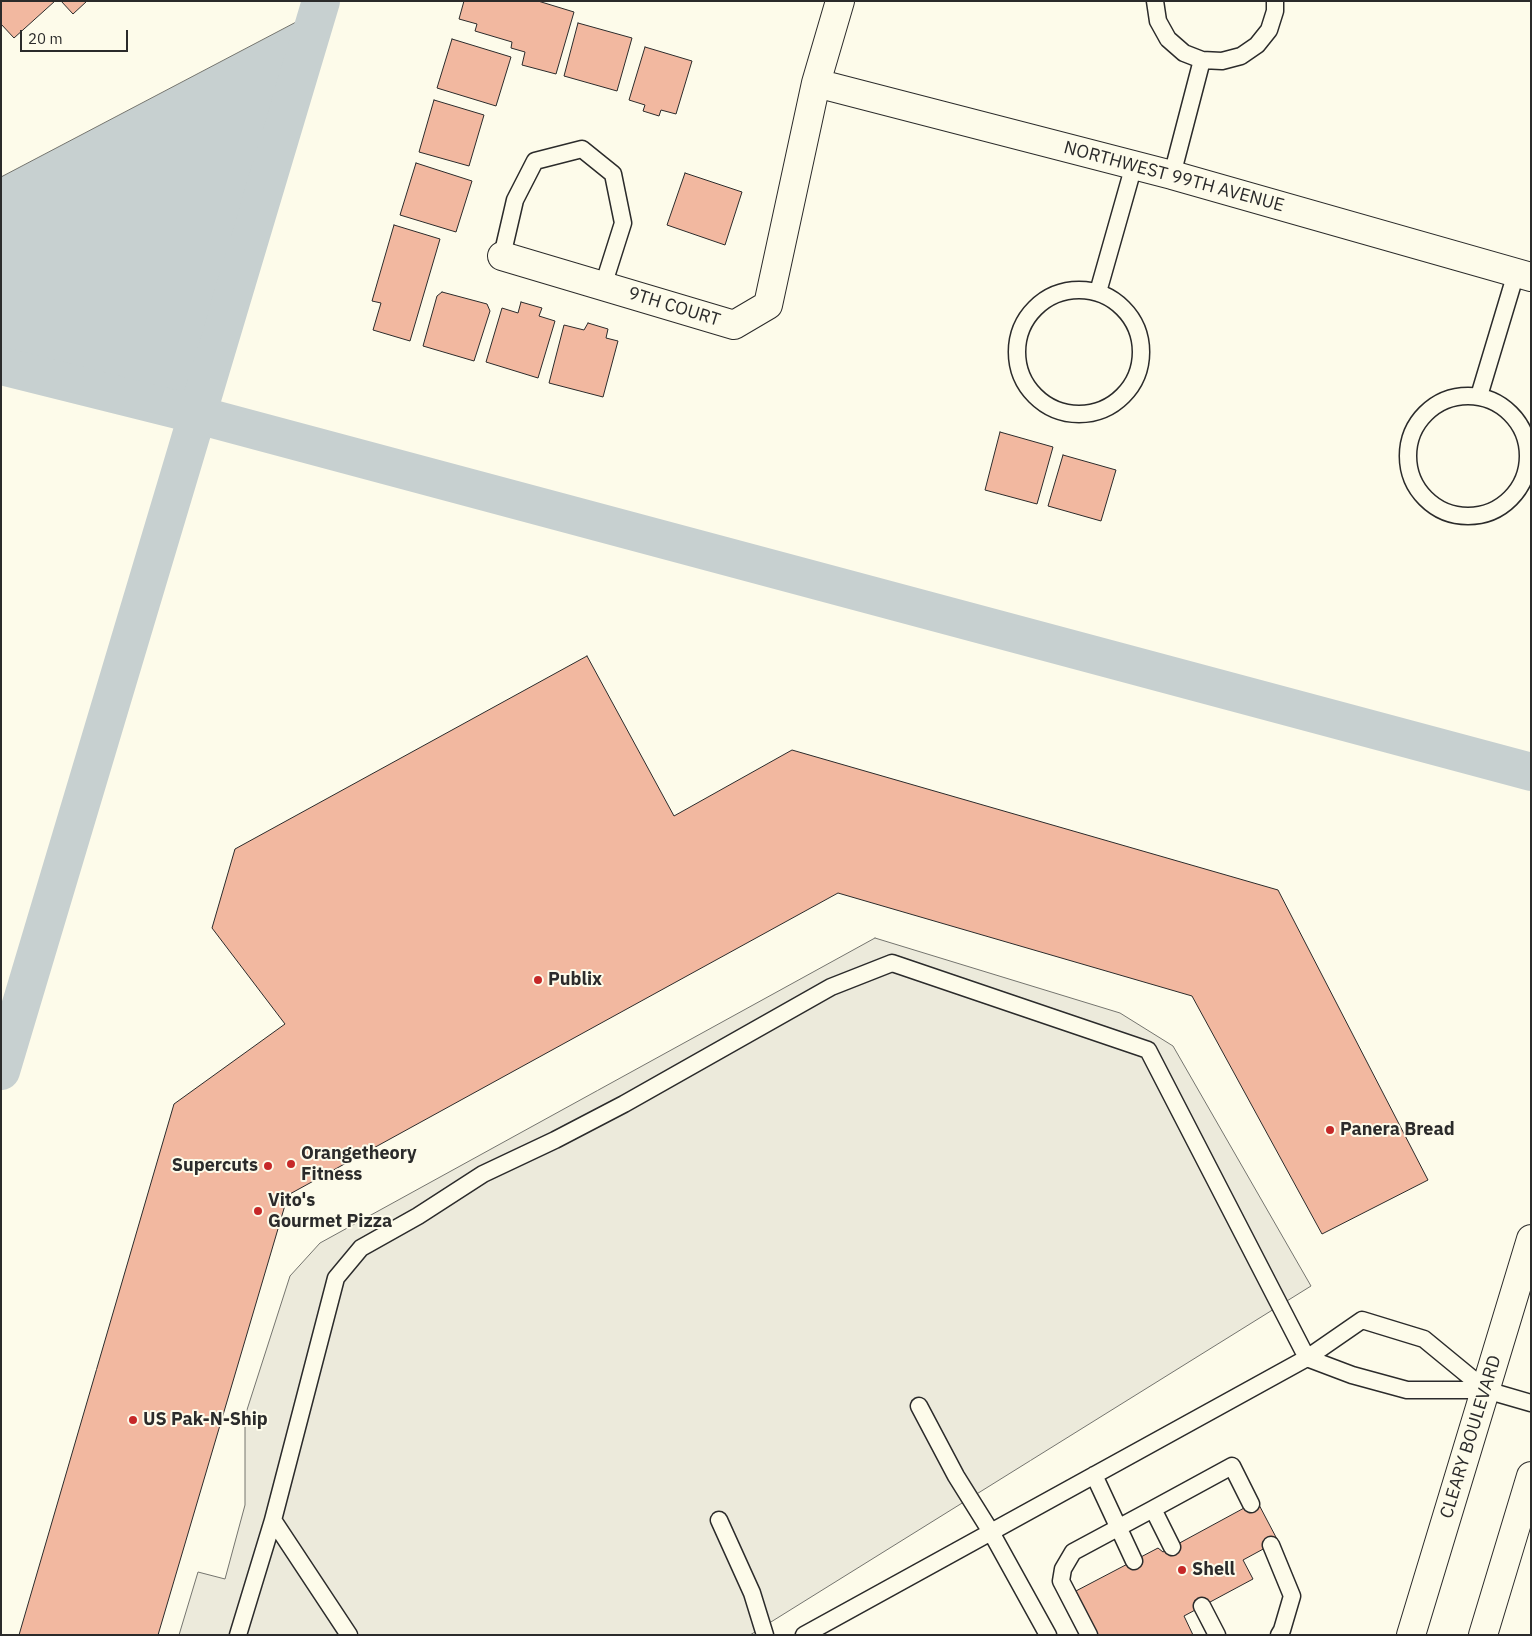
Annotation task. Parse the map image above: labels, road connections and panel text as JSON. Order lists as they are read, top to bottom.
{
  "streets": {
    "street": ["NORTHWEST 99TH AVENUE", "9TH COURT", "CLEARY BOULEVARD"]
  },
  "crossings": [
    ["NORTHWEST 99TH AVENUE", "9TH COURT"]
  ],
  "places": [
    "Publix",
    "Panera Bread",
    "Orangetheory Fitness",
    "Supercuts",
    "Vito's Gourmet Pizza",
    "US Pak-N-Ship",
    "Shell"
  ],
  "scale_bar": "20 m"
}
